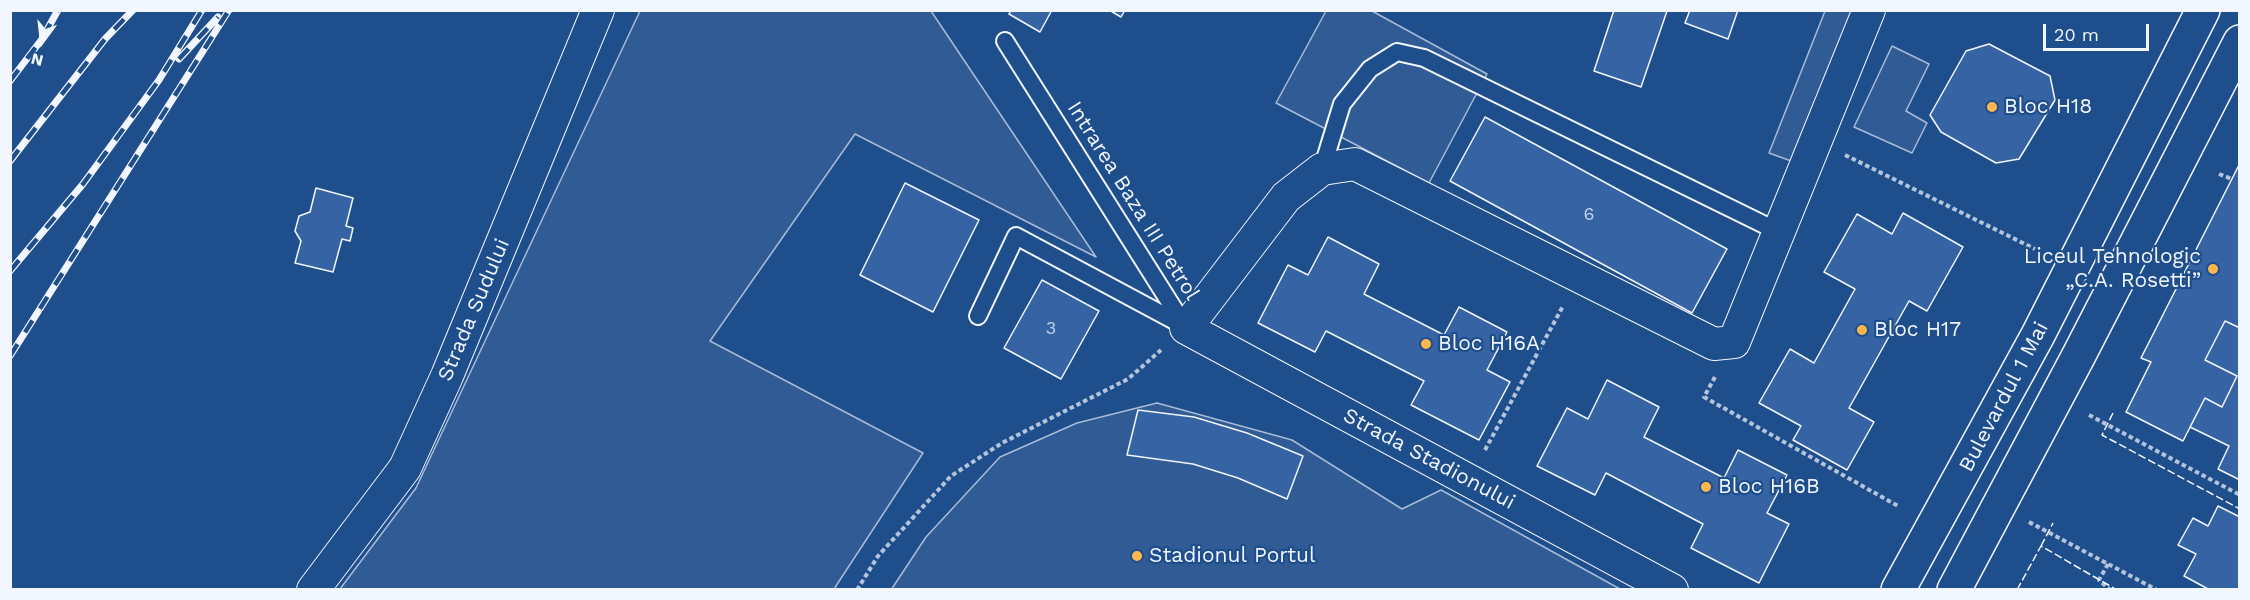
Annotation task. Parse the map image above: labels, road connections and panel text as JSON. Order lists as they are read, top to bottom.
{
  "streets": {
    "main road": ["Bulevardul 1 Mai"],
    "street": ["Strada Sudului", "Strada Stadionului"],
    "lane": ["Intrarea Baza III Petrol"]
  },
  "crossings": [
    ["Intrarea Baza III Petrol", "Strada Stadionului"]
  ],
  "places": [
    "Bloc H18",
    "Liceul Tehnologic „C.A. Rosetti”",
    "Bloc H17",
    "Bloc H16A",
    "Bloc H16B",
    "Stadionul Portul"
  ],
  "house_numbers": ["6", "3"],
  "scale_bar": "20 m",
  "north": "bottom"
}
